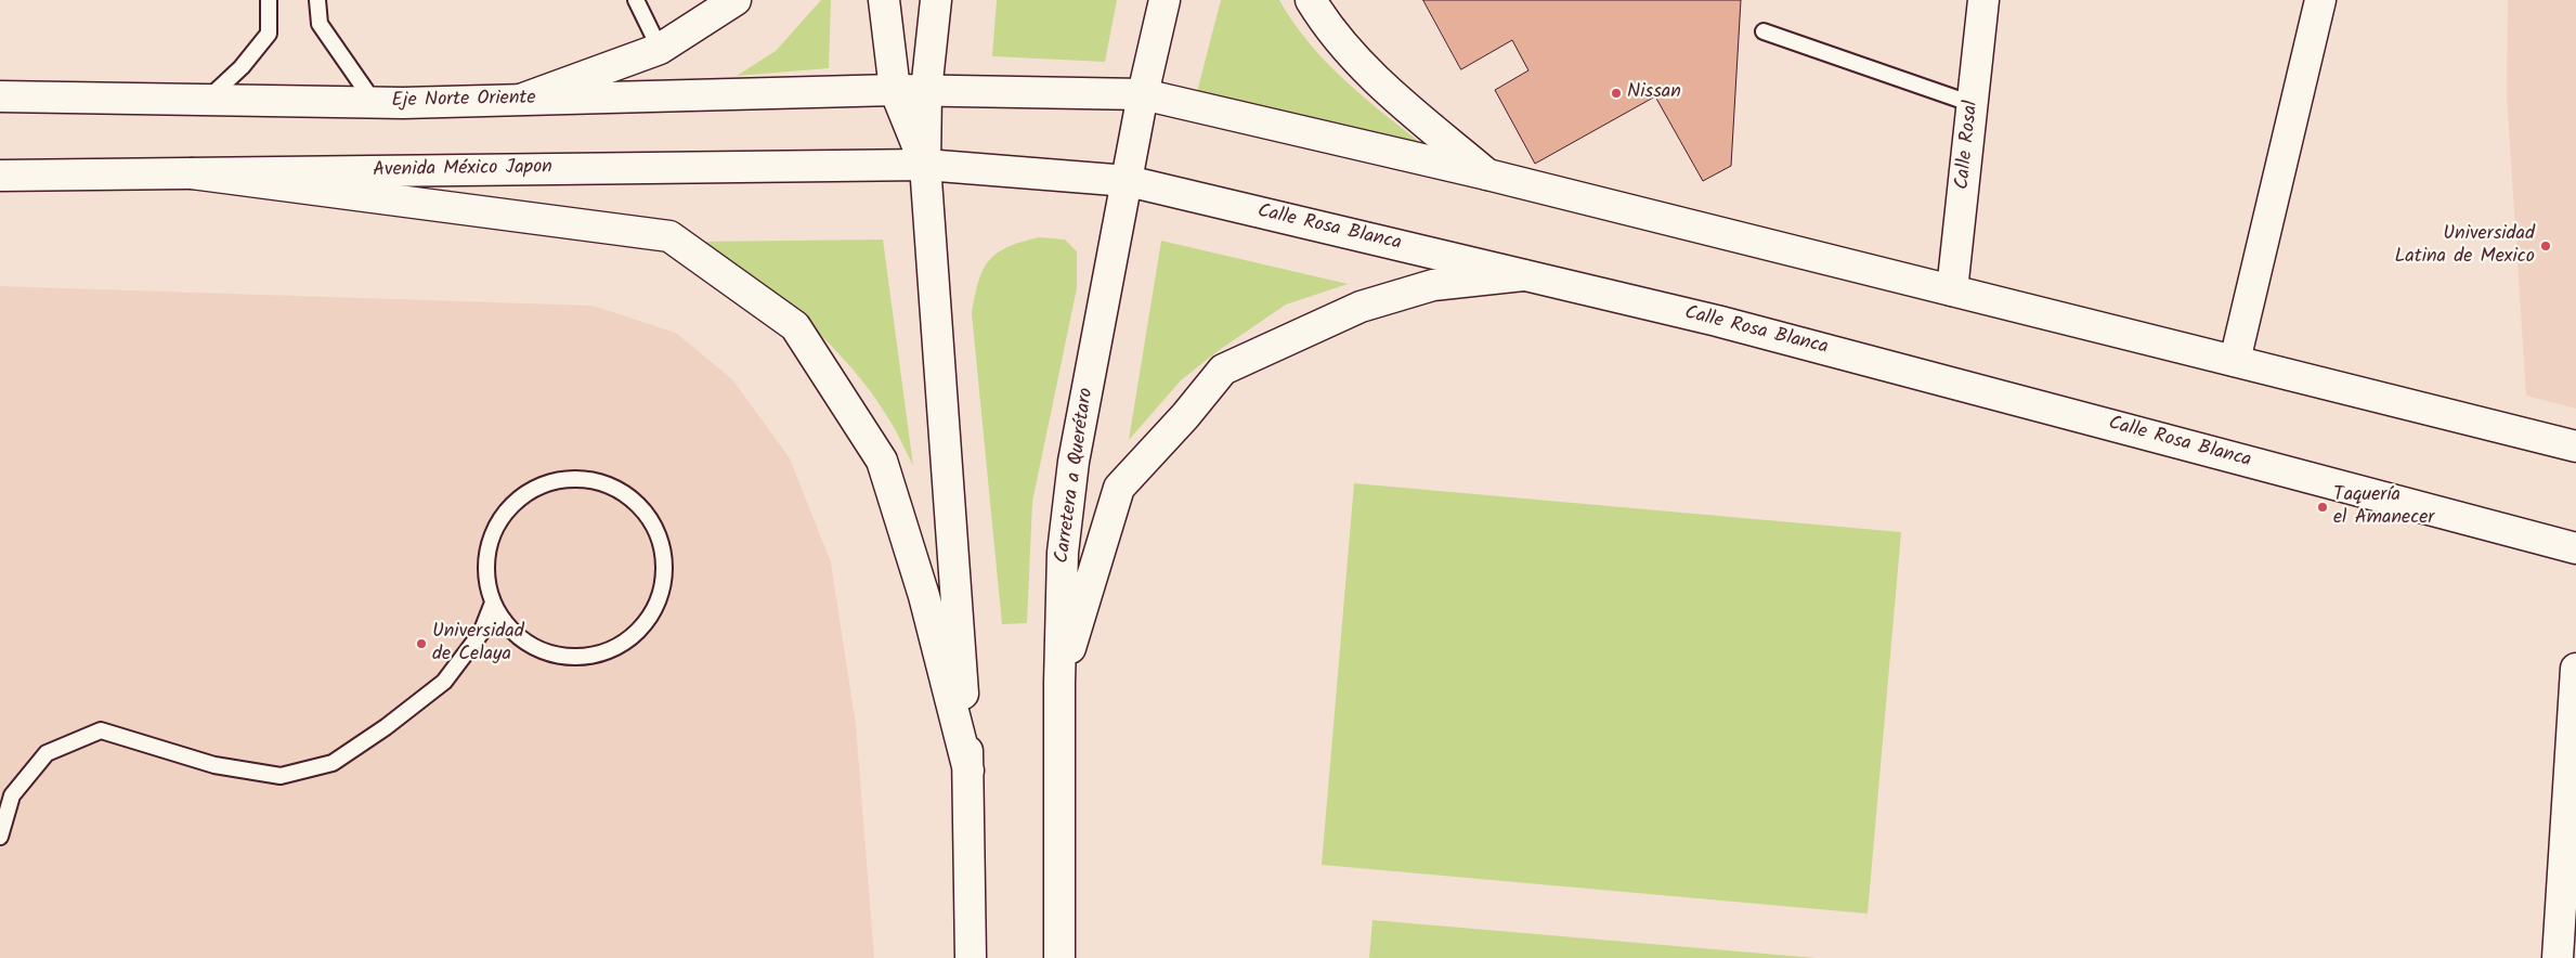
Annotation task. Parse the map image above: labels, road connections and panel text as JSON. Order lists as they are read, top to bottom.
{
  "streets": {
    "main road": [
      "Eje Norte Oriente",
      "Calle Rosal",
      "Avenida México Japon",
      "Calle Rosa Blanca",
      "Carretera a Querétaro"
    ]
  },
  "crossings": [
    ["Avenida México Japon", "Calle Rosa Blanca"],
    ["Calle Rosa Blanca", "Carretera a Querétaro"]
  ],
  "places": [
    "Nissan",
    "Universidad Latina de Mexico",
    "Taquería el Amanecer",
    "Universidad de Celaya"
  ]
}
